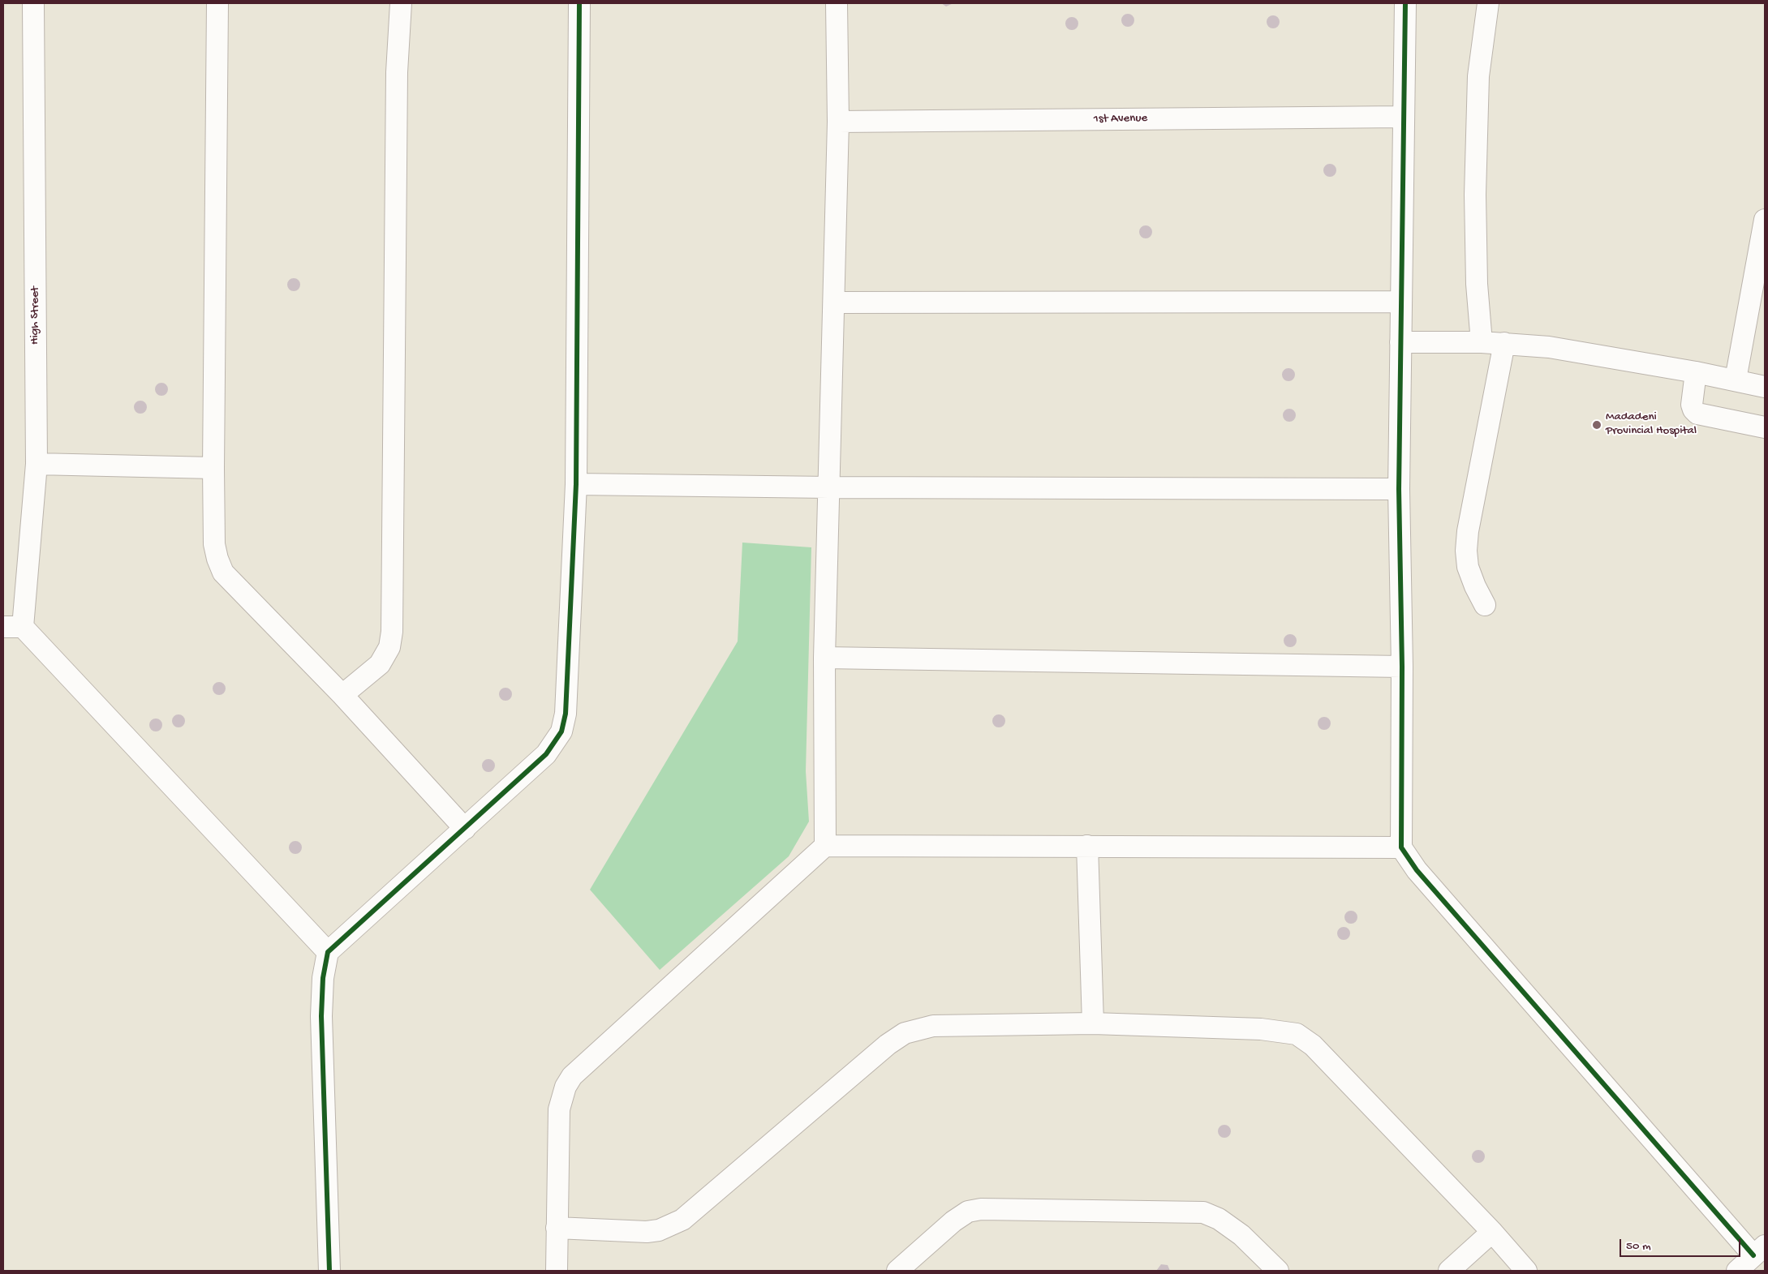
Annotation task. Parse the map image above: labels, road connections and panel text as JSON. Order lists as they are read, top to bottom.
{
  "streets": {
    "street": ["1st Avenue", "High Street"]
  },
  "places": ["Madadeni Provincial Hospital"],
  "scale_bar": "50 m"
}
